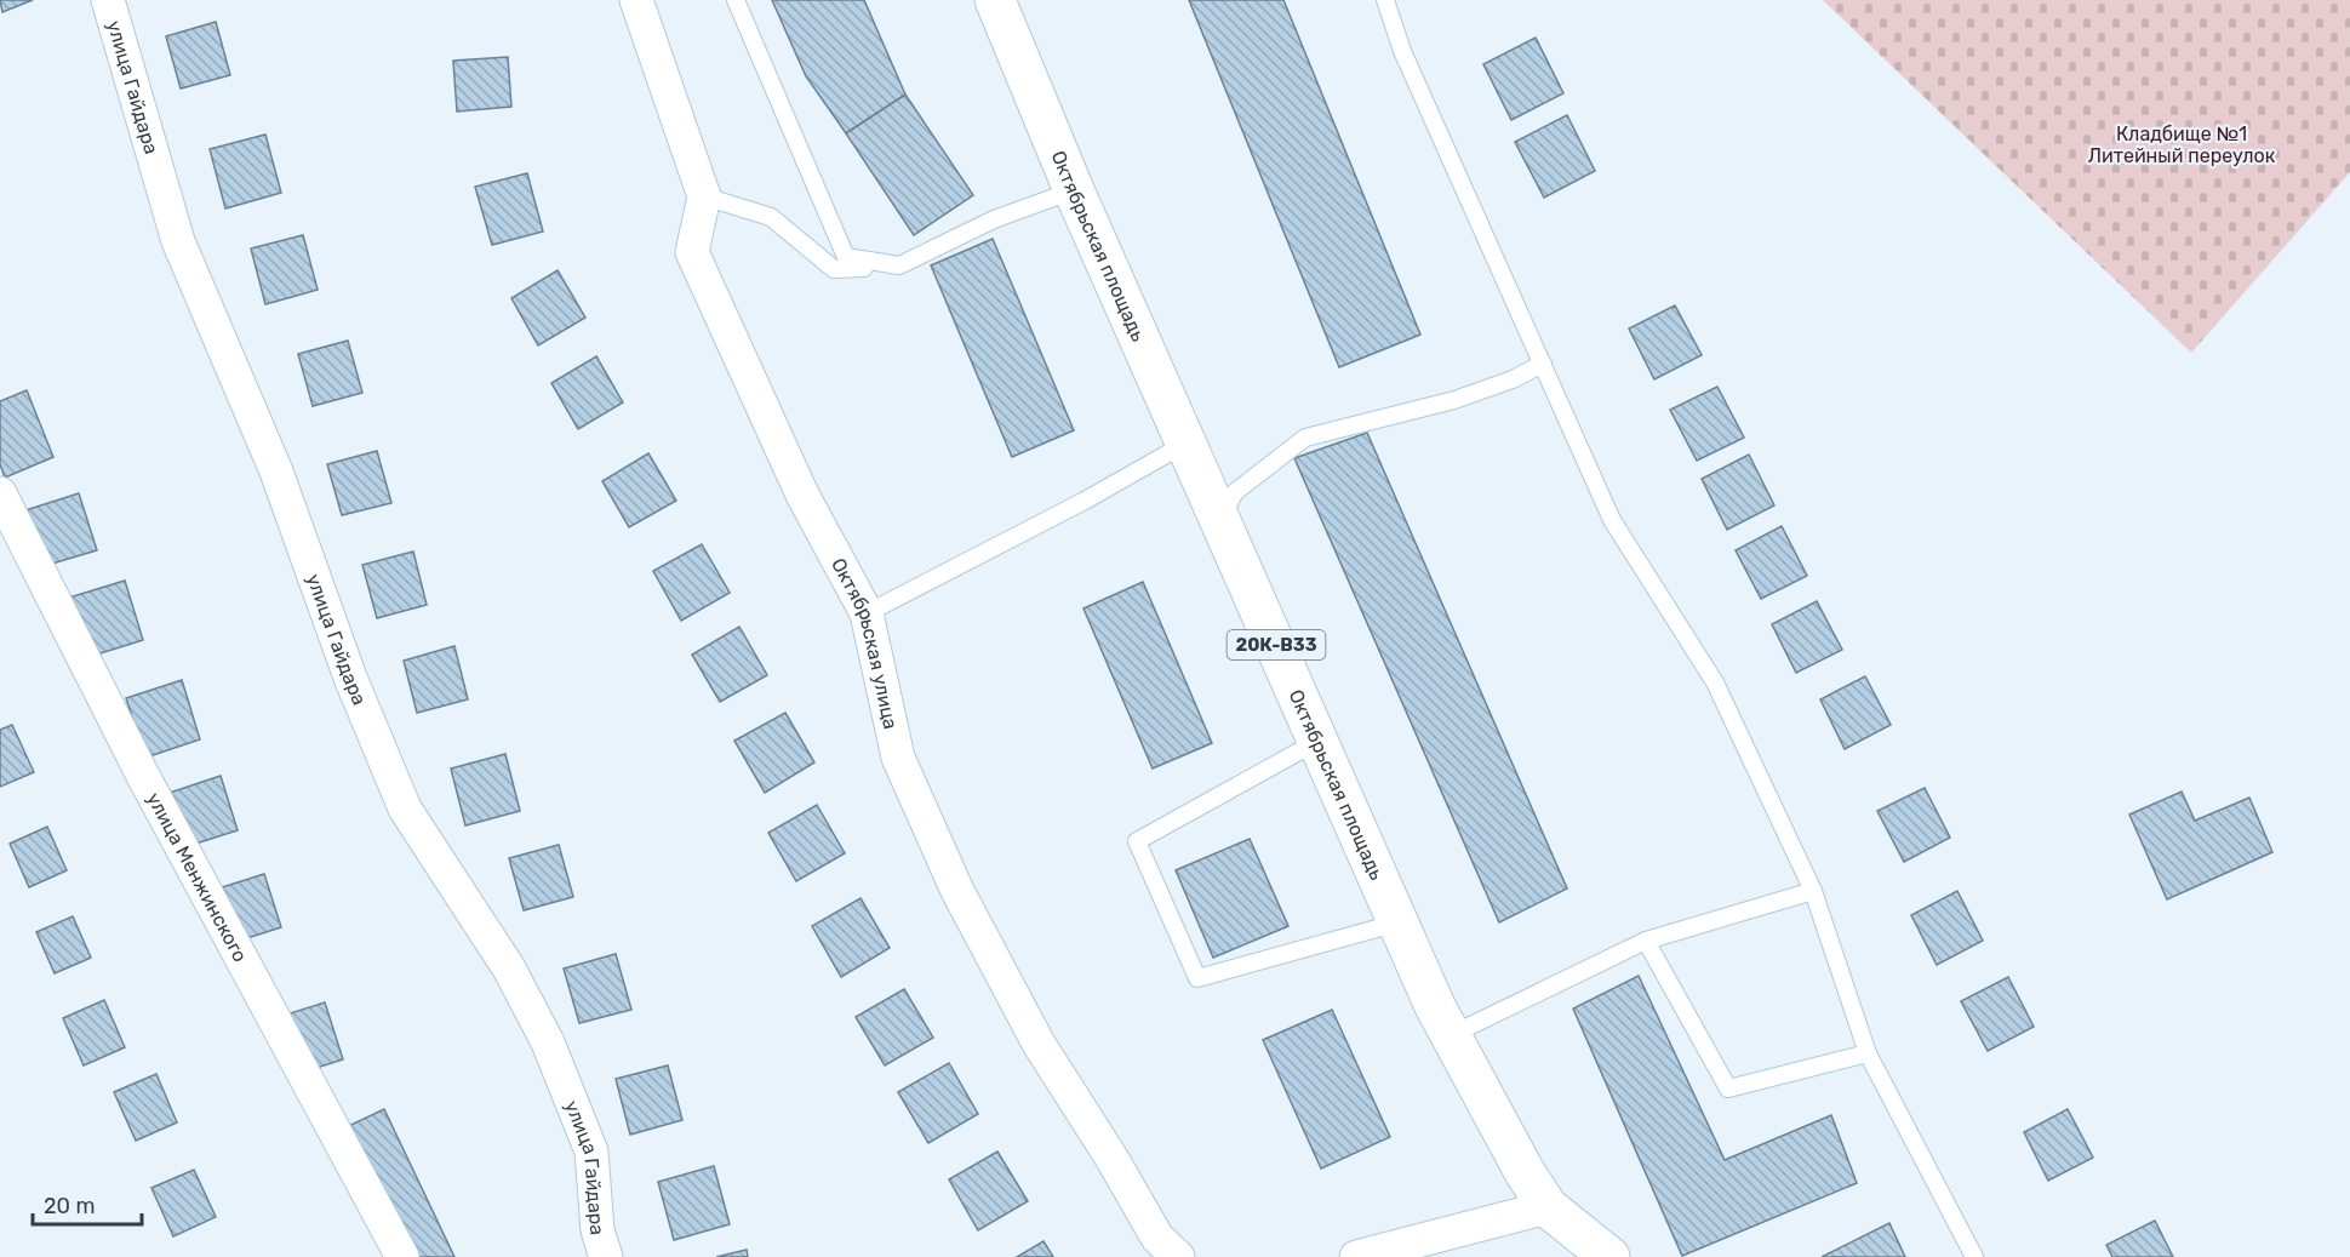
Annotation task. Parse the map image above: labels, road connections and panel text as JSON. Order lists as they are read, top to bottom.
{
  "streets": {
    "main road": ["Октябрьская площадь", "20К-В33"],
    "street": ["улица Гайдара", "Октябрьская улица", "улица Менжинского"]
  },
  "parks": ["Кладбище №1 Литейный переулок"],
  "scale_bar": "20 m"
}
